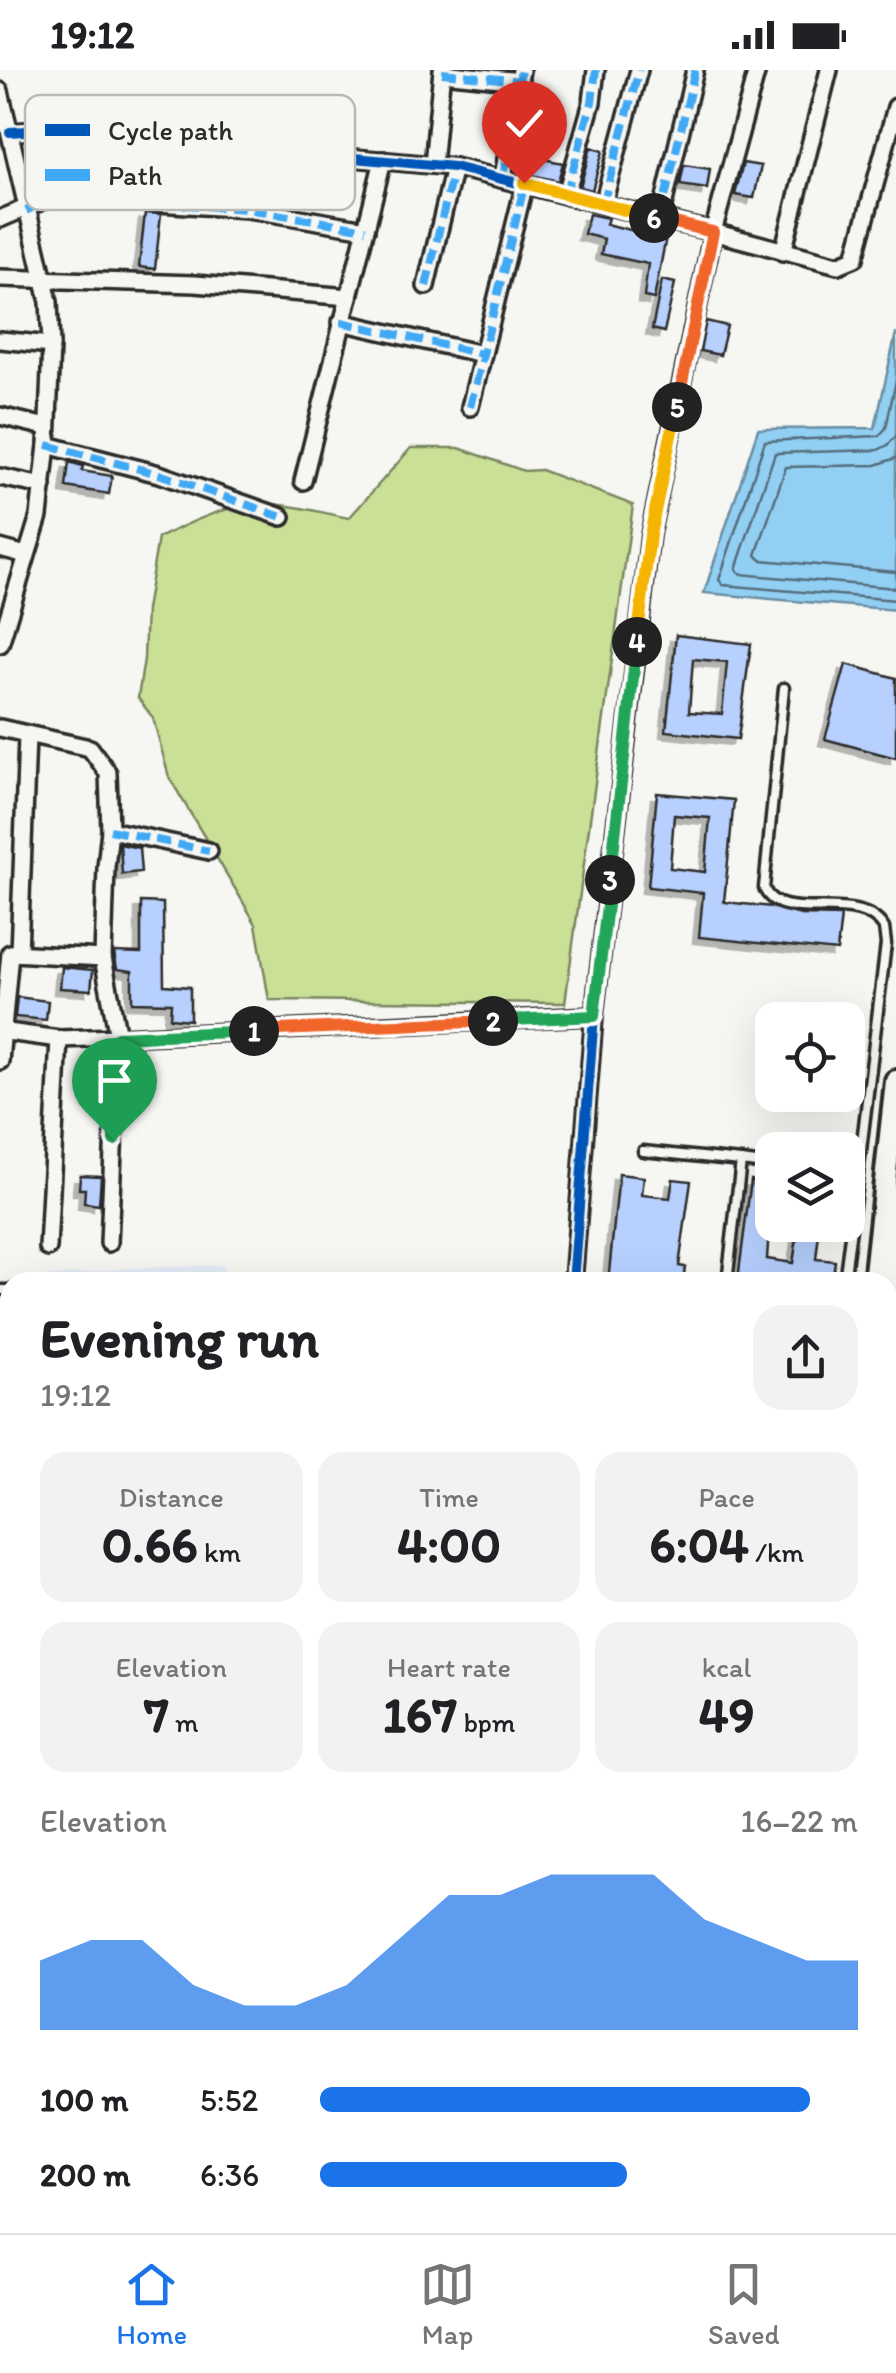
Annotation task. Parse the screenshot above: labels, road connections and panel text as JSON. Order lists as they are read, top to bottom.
{
  "legend": ["Cycle path", "Path"],
  "page": {
    "status": "19:12",
    "pins": [
      "6",
      "5",
      "4",
      "3",
      "2",
      "1"
    ],
    "heading": ["Evening run", "19:12"],
    "stats": [
      ["Distance", "0.66 km"],
      ["Time", "4:00"],
      ["Pace", "6:04 /km"],
      ["Elevation", "7 m"],
      ["Heart rate", "167 bpm"],
      ["kcal", "49"]
    ],
    "chart": ["Elevation", "16–22 m"],
    "list": [
      {
        "name": "100 m",
        "note": "5:52"
      },
      {
        "name": "200 m",
        "note": "6:36"
      }
    ],
    "tabs": ["Home", "Map", "Saved"]
  }
}
